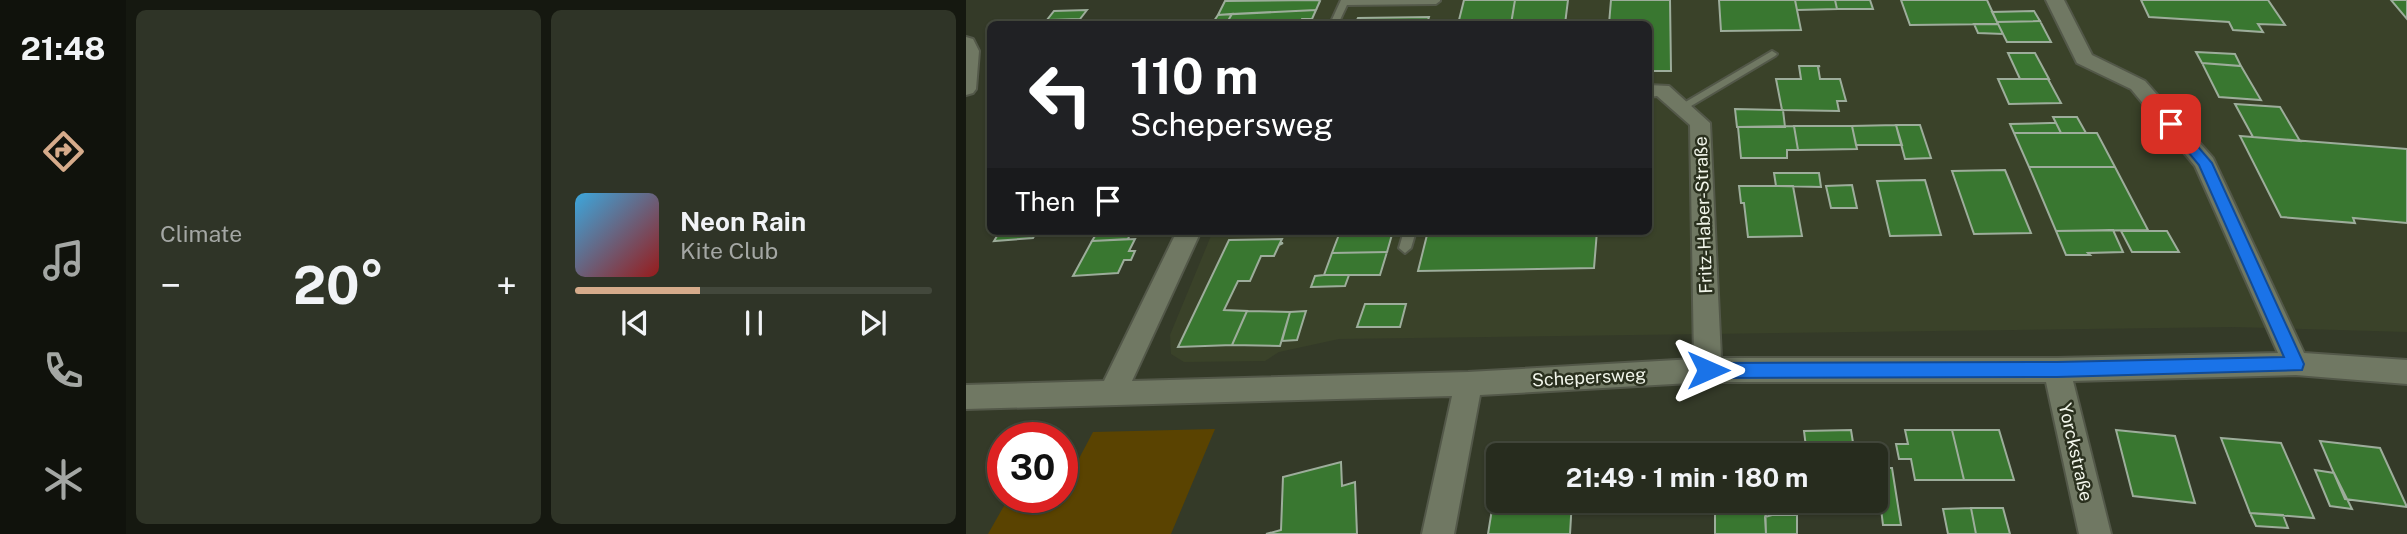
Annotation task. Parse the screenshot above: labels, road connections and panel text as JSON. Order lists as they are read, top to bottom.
{
  "streets": {
    "street": ["Fritz-Haber-Straße", "Schepersweg", "Yorckstraße"]
  },
  "crossings": [
    ["Fritz-Haber-Straße", "Schepersweg"],
    ["Schepersweg", "Yorckstraße"]
  ],
  "page": {
    "tabs": "21:48",
    "tile": "Climate",
    "turn": ["110 m", "Schepersweg"],
    "then": "Then",
    "song": ["Neon Rain", "Kite Club"],
    "heat": ["−", "20°", "+"],
    "limit": "30",
    "trip": "21:49 · 1 min · 180 m"
  }
}
